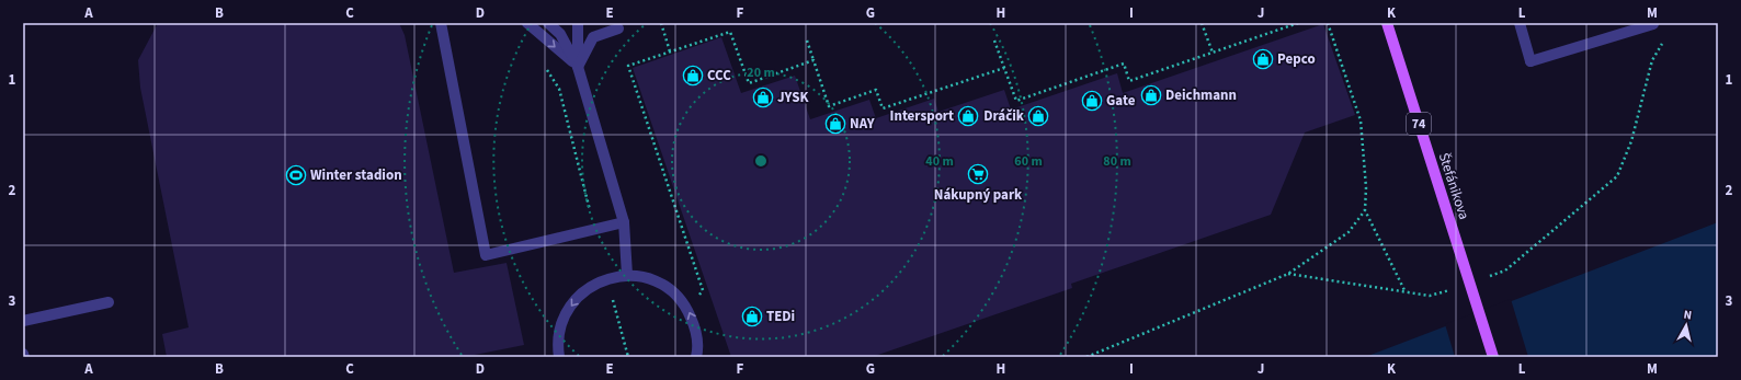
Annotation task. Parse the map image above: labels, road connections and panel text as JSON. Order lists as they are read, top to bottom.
{
  "streets": {
    "main road": ["74", "Štefánikova"]
  },
  "places": {
    "shop": [
      "Pepco",
      "CCC",
      "Deichmann",
      "JYSK",
      "Gate",
      "Intersport",
      "Dráčik",
      "NAY",
      "TEDi"
    ],
    "supermarket": ["Nákupný park"],
    "sports": ["Winter stadion"]
  },
  "north": "top",
  "grid": {
    "columns": [
      "A",
      "B",
      "C",
      "D",
      "E",
      "F",
      "G",
      "H",
      "I",
      "J",
      "K",
      "L",
      "M"
    ],
    "rows": ["1", "2", "3"]
  },
  "rings": [
    "20 m",
    "40 m",
    "60 m",
    "80 m"
  ]
}
